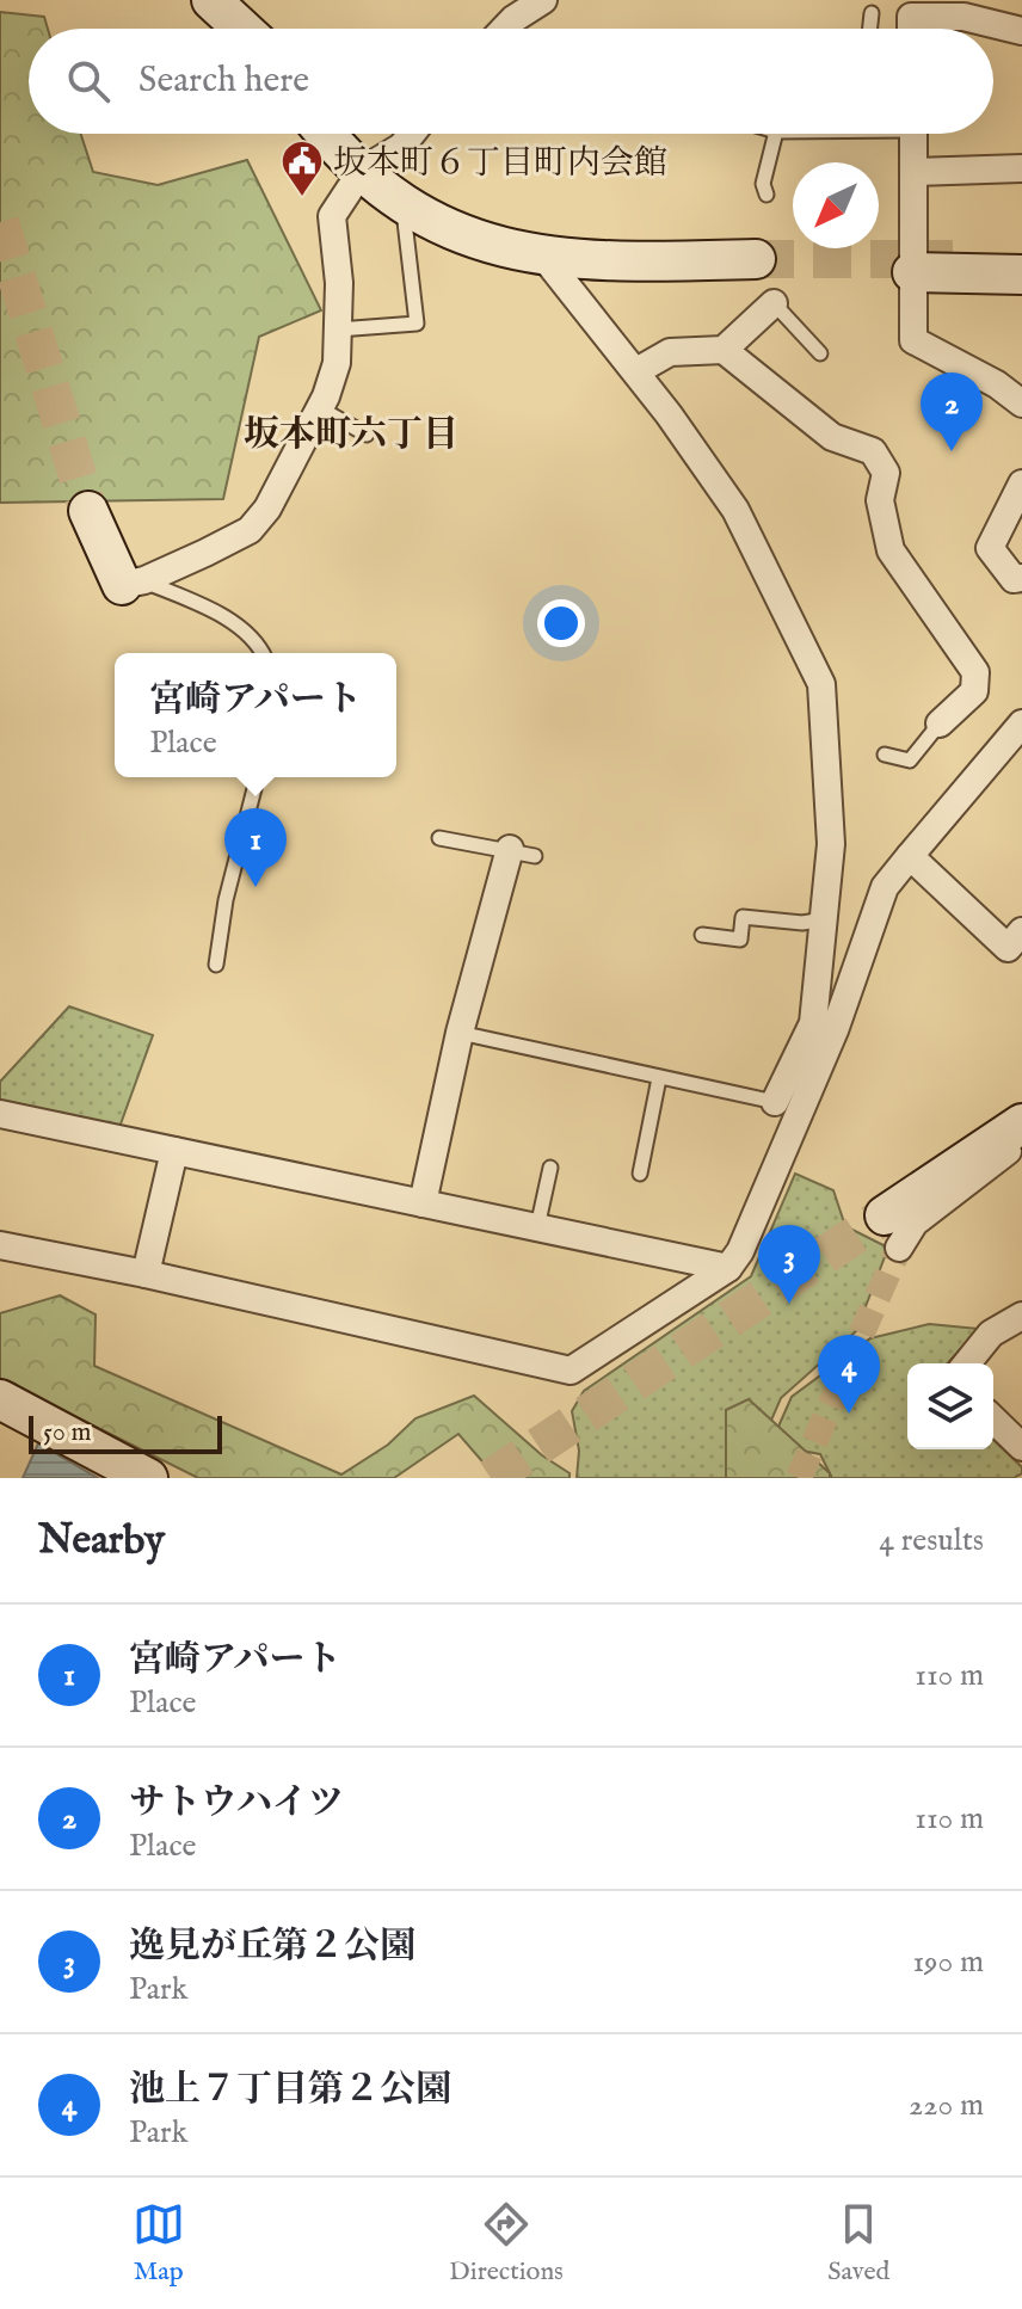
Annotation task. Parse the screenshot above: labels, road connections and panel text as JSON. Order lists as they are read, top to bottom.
{
  "districts": ["坂本町六丁目"],
  "places": {
    "public building": ["坂本町６丁目町内会館"]
  },
  "scale_bar": "50 m",
  "north": "bottom left",
  "page": {
    "search": "Search here",
    "pins": [
      "2",
      "1",
      "3",
      "4"
    ],
    "popup": ["宮崎アパート", "Place"],
    "scale": "50 m",
    "heading": ["Nearby", "4 results"],
    "list": [
      {
        "mark": "1",
        "name": "宮崎アパート",
        "note": "Place",
        "value": "110 m"
      },
      {
        "mark": "2",
        "name": "サトウハイツ",
        "note": "Place",
        "value": "110 m"
      },
      {
        "mark": "3",
        "name": "逸見が丘第２公園",
        "note": "Park",
        "value": "190 m"
      },
      {
        "mark": "4",
        "name": "池上７丁目第２公園",
        "note": "Park",
        "value": "220 m"
      }
    ],
    "nav": ["Map", "Directions", "Saved"]
  }
}
